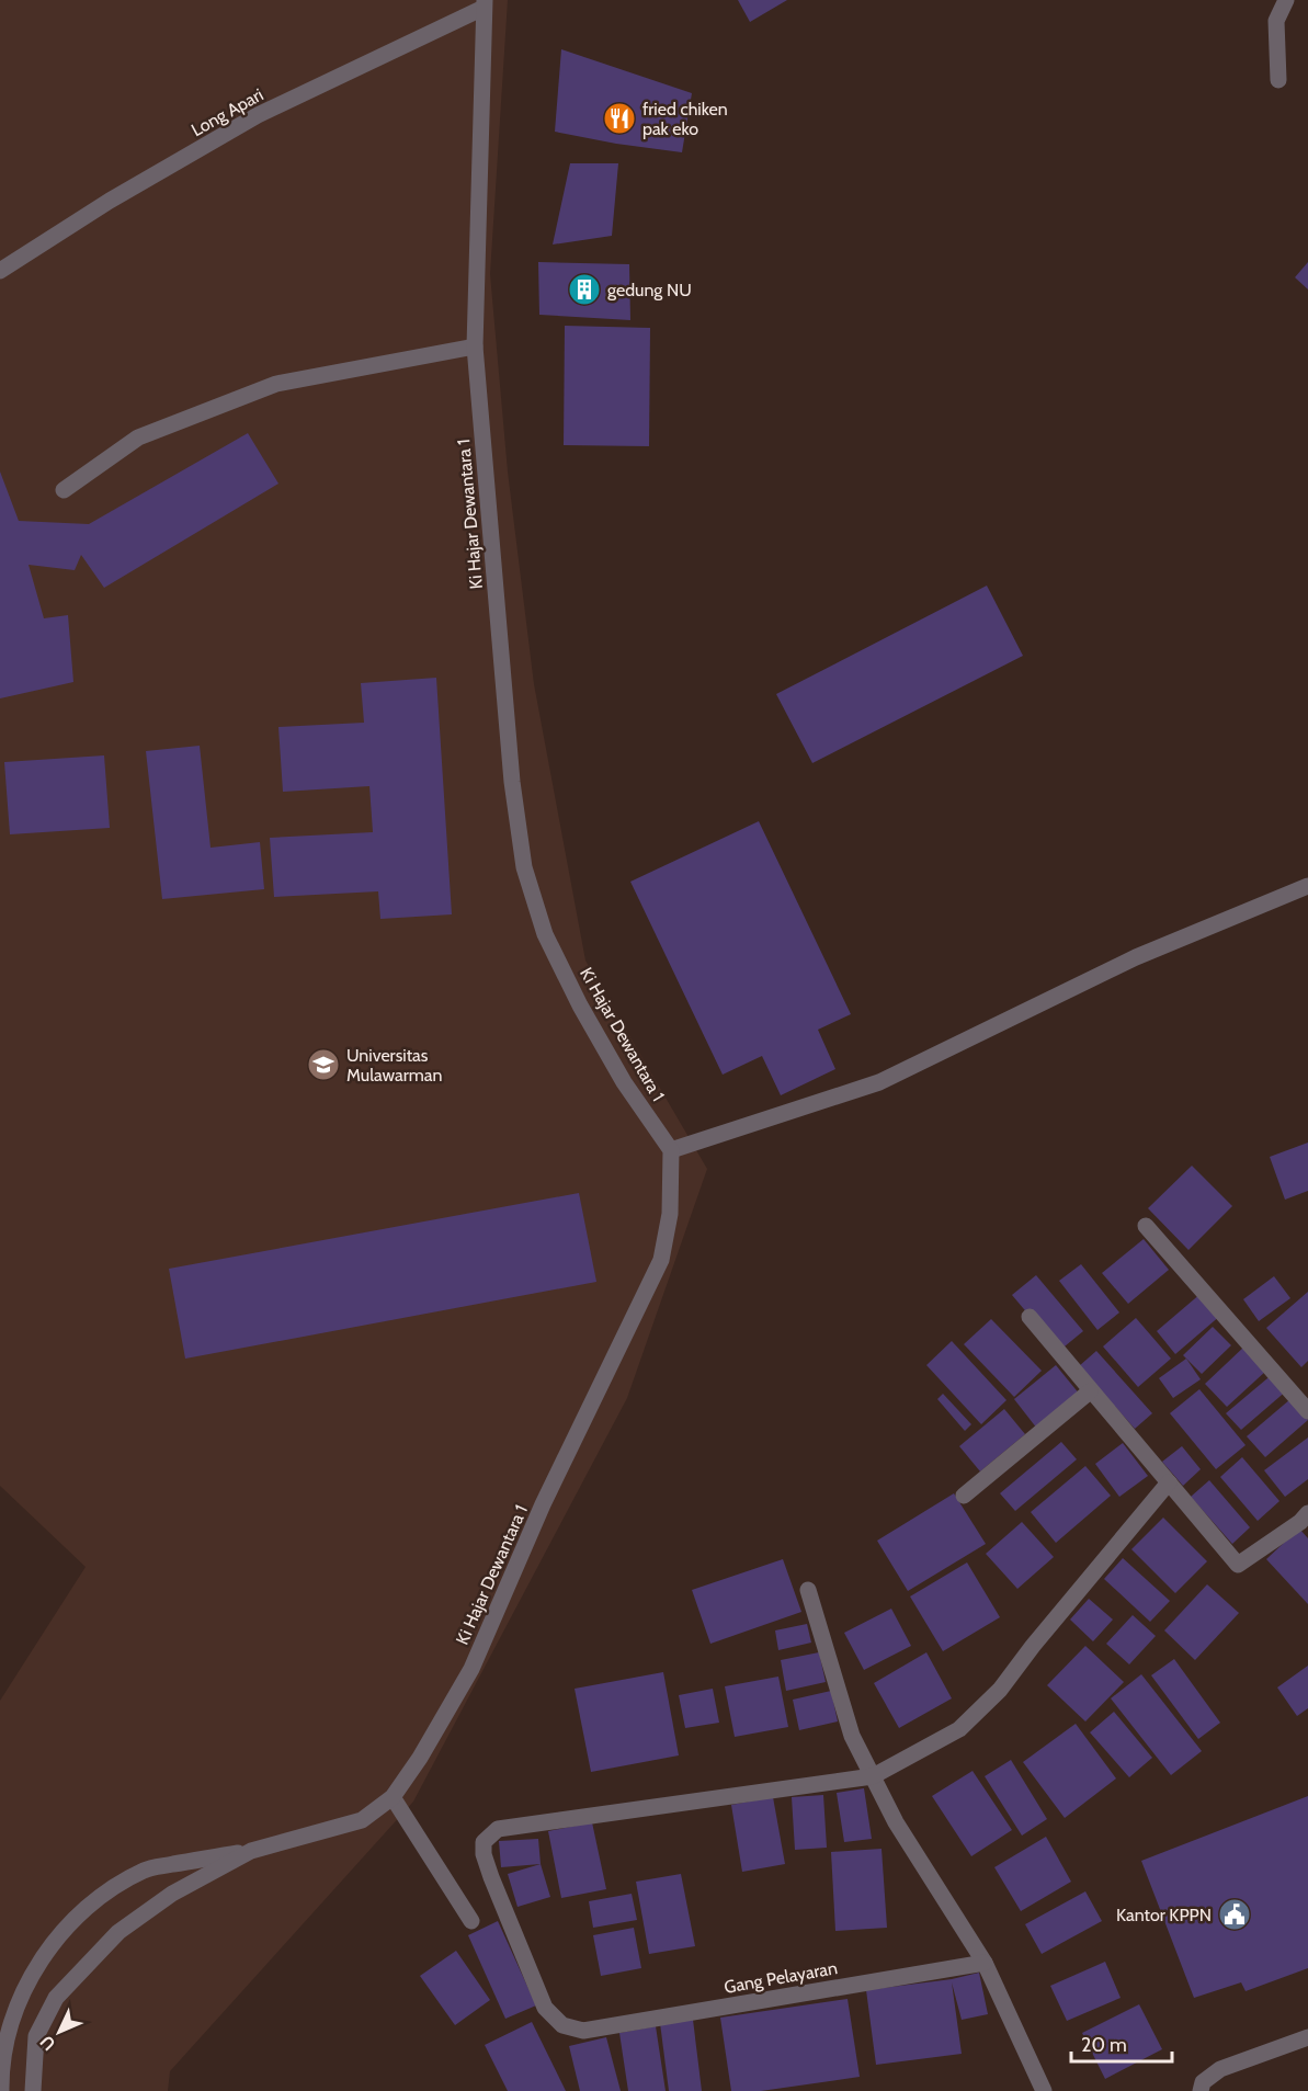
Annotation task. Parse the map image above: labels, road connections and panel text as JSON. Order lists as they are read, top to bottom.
{
  "streets": {
    "street": ["Long Apari", "Ki Hajar Dewantara 1", "Gang Pelayaran"]
  },
  "crossings": [
    ["Long Apari", "Ki Hajar Dewantara 1"]
  ],
  "places": {
    "restaurant": ["fried chiken pak eko"],
    "building": ["gedung NU"],
    "school or university": ["Universitas Mulawarman"],
    "public building": ["Kantor KPPN"]
  },
  "scale_bar": "20 m",
  "north": "bottom left"
}
